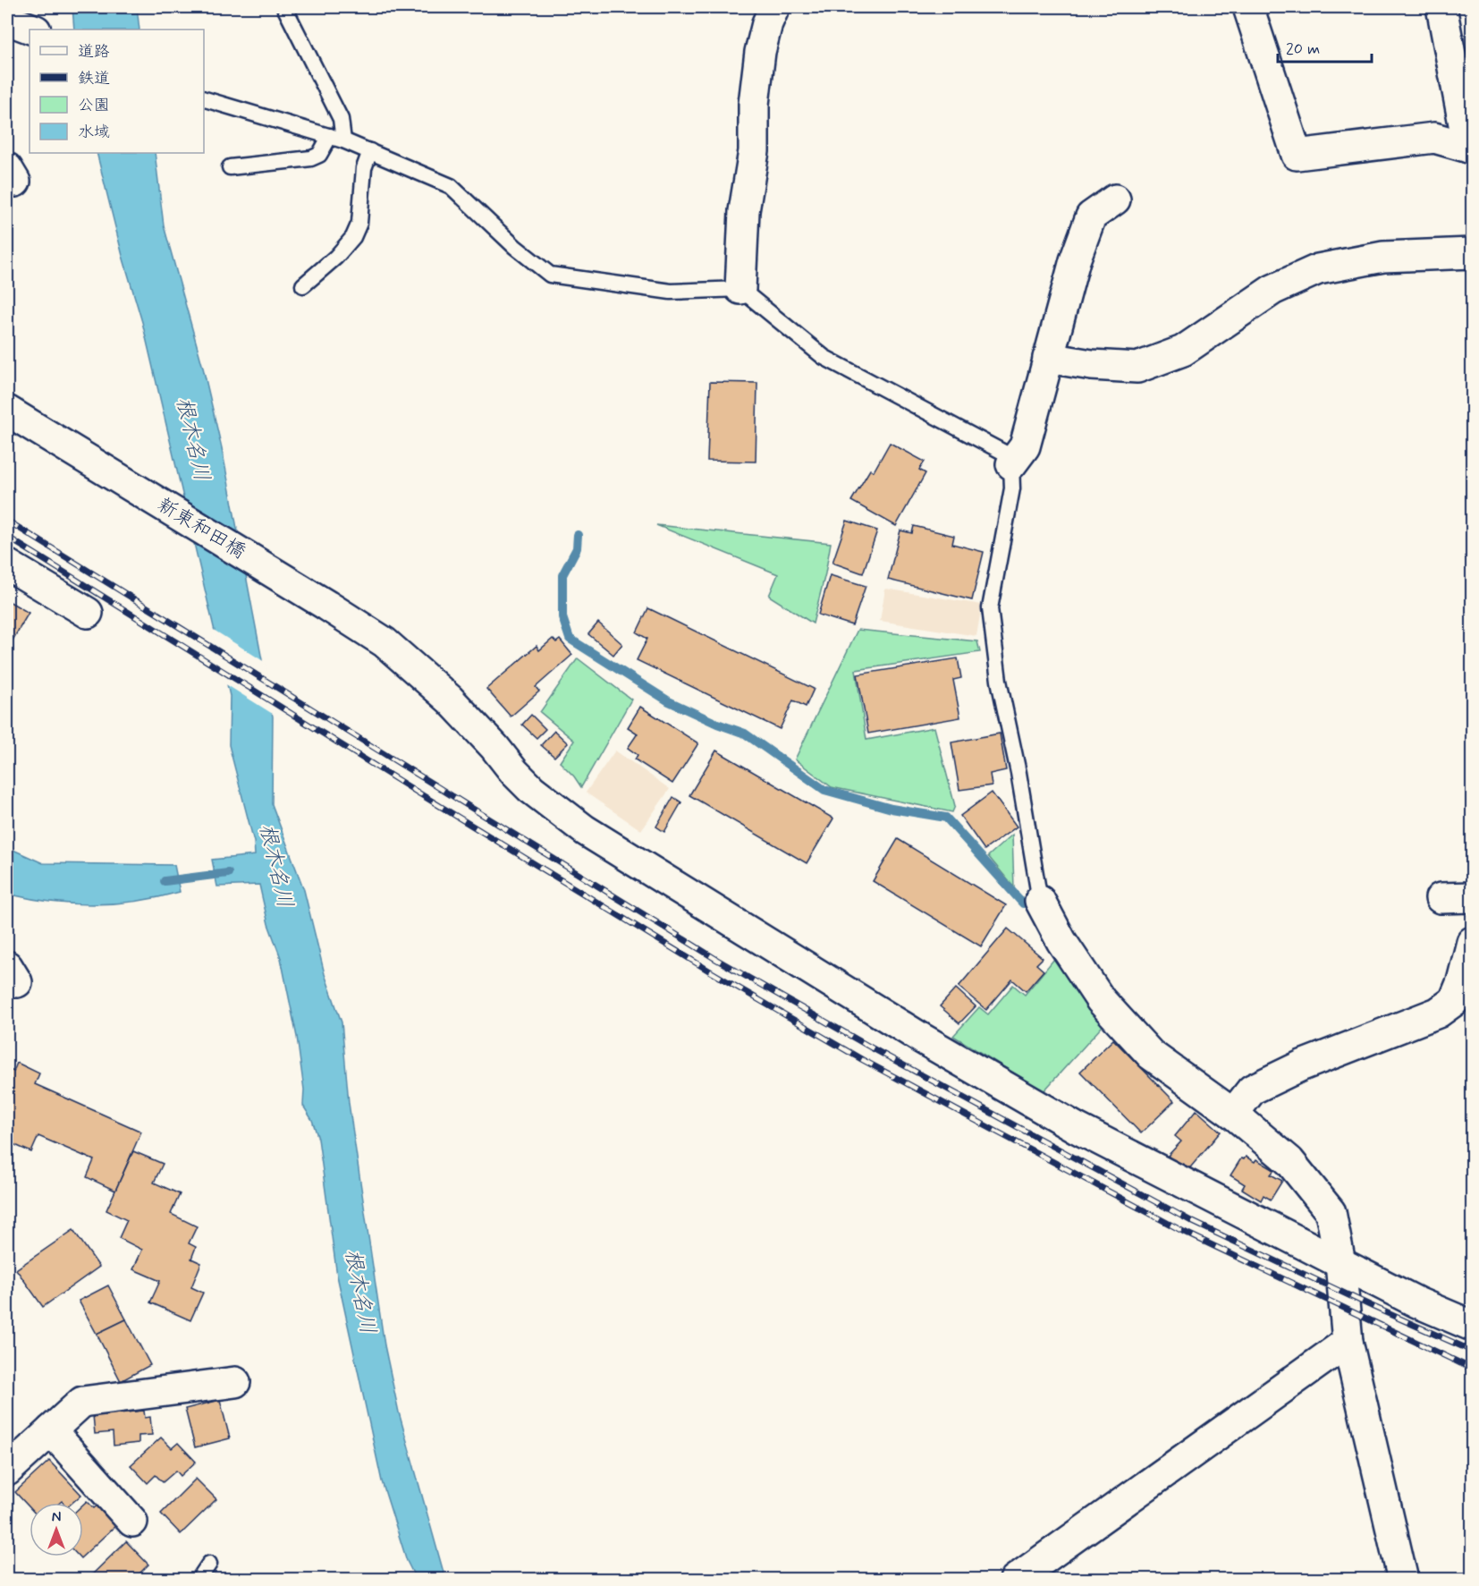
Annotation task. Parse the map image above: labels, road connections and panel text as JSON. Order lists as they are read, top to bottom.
{
  "streets": {
    "street": ["新東和田橋"]
  },
  "water": ["根木名川"],
  "legend": [
    "道路",
    "鉄道",
    "公園",
    "水域"
  ],
  "scale_bar": "20 m",
  "north": "top"
}
